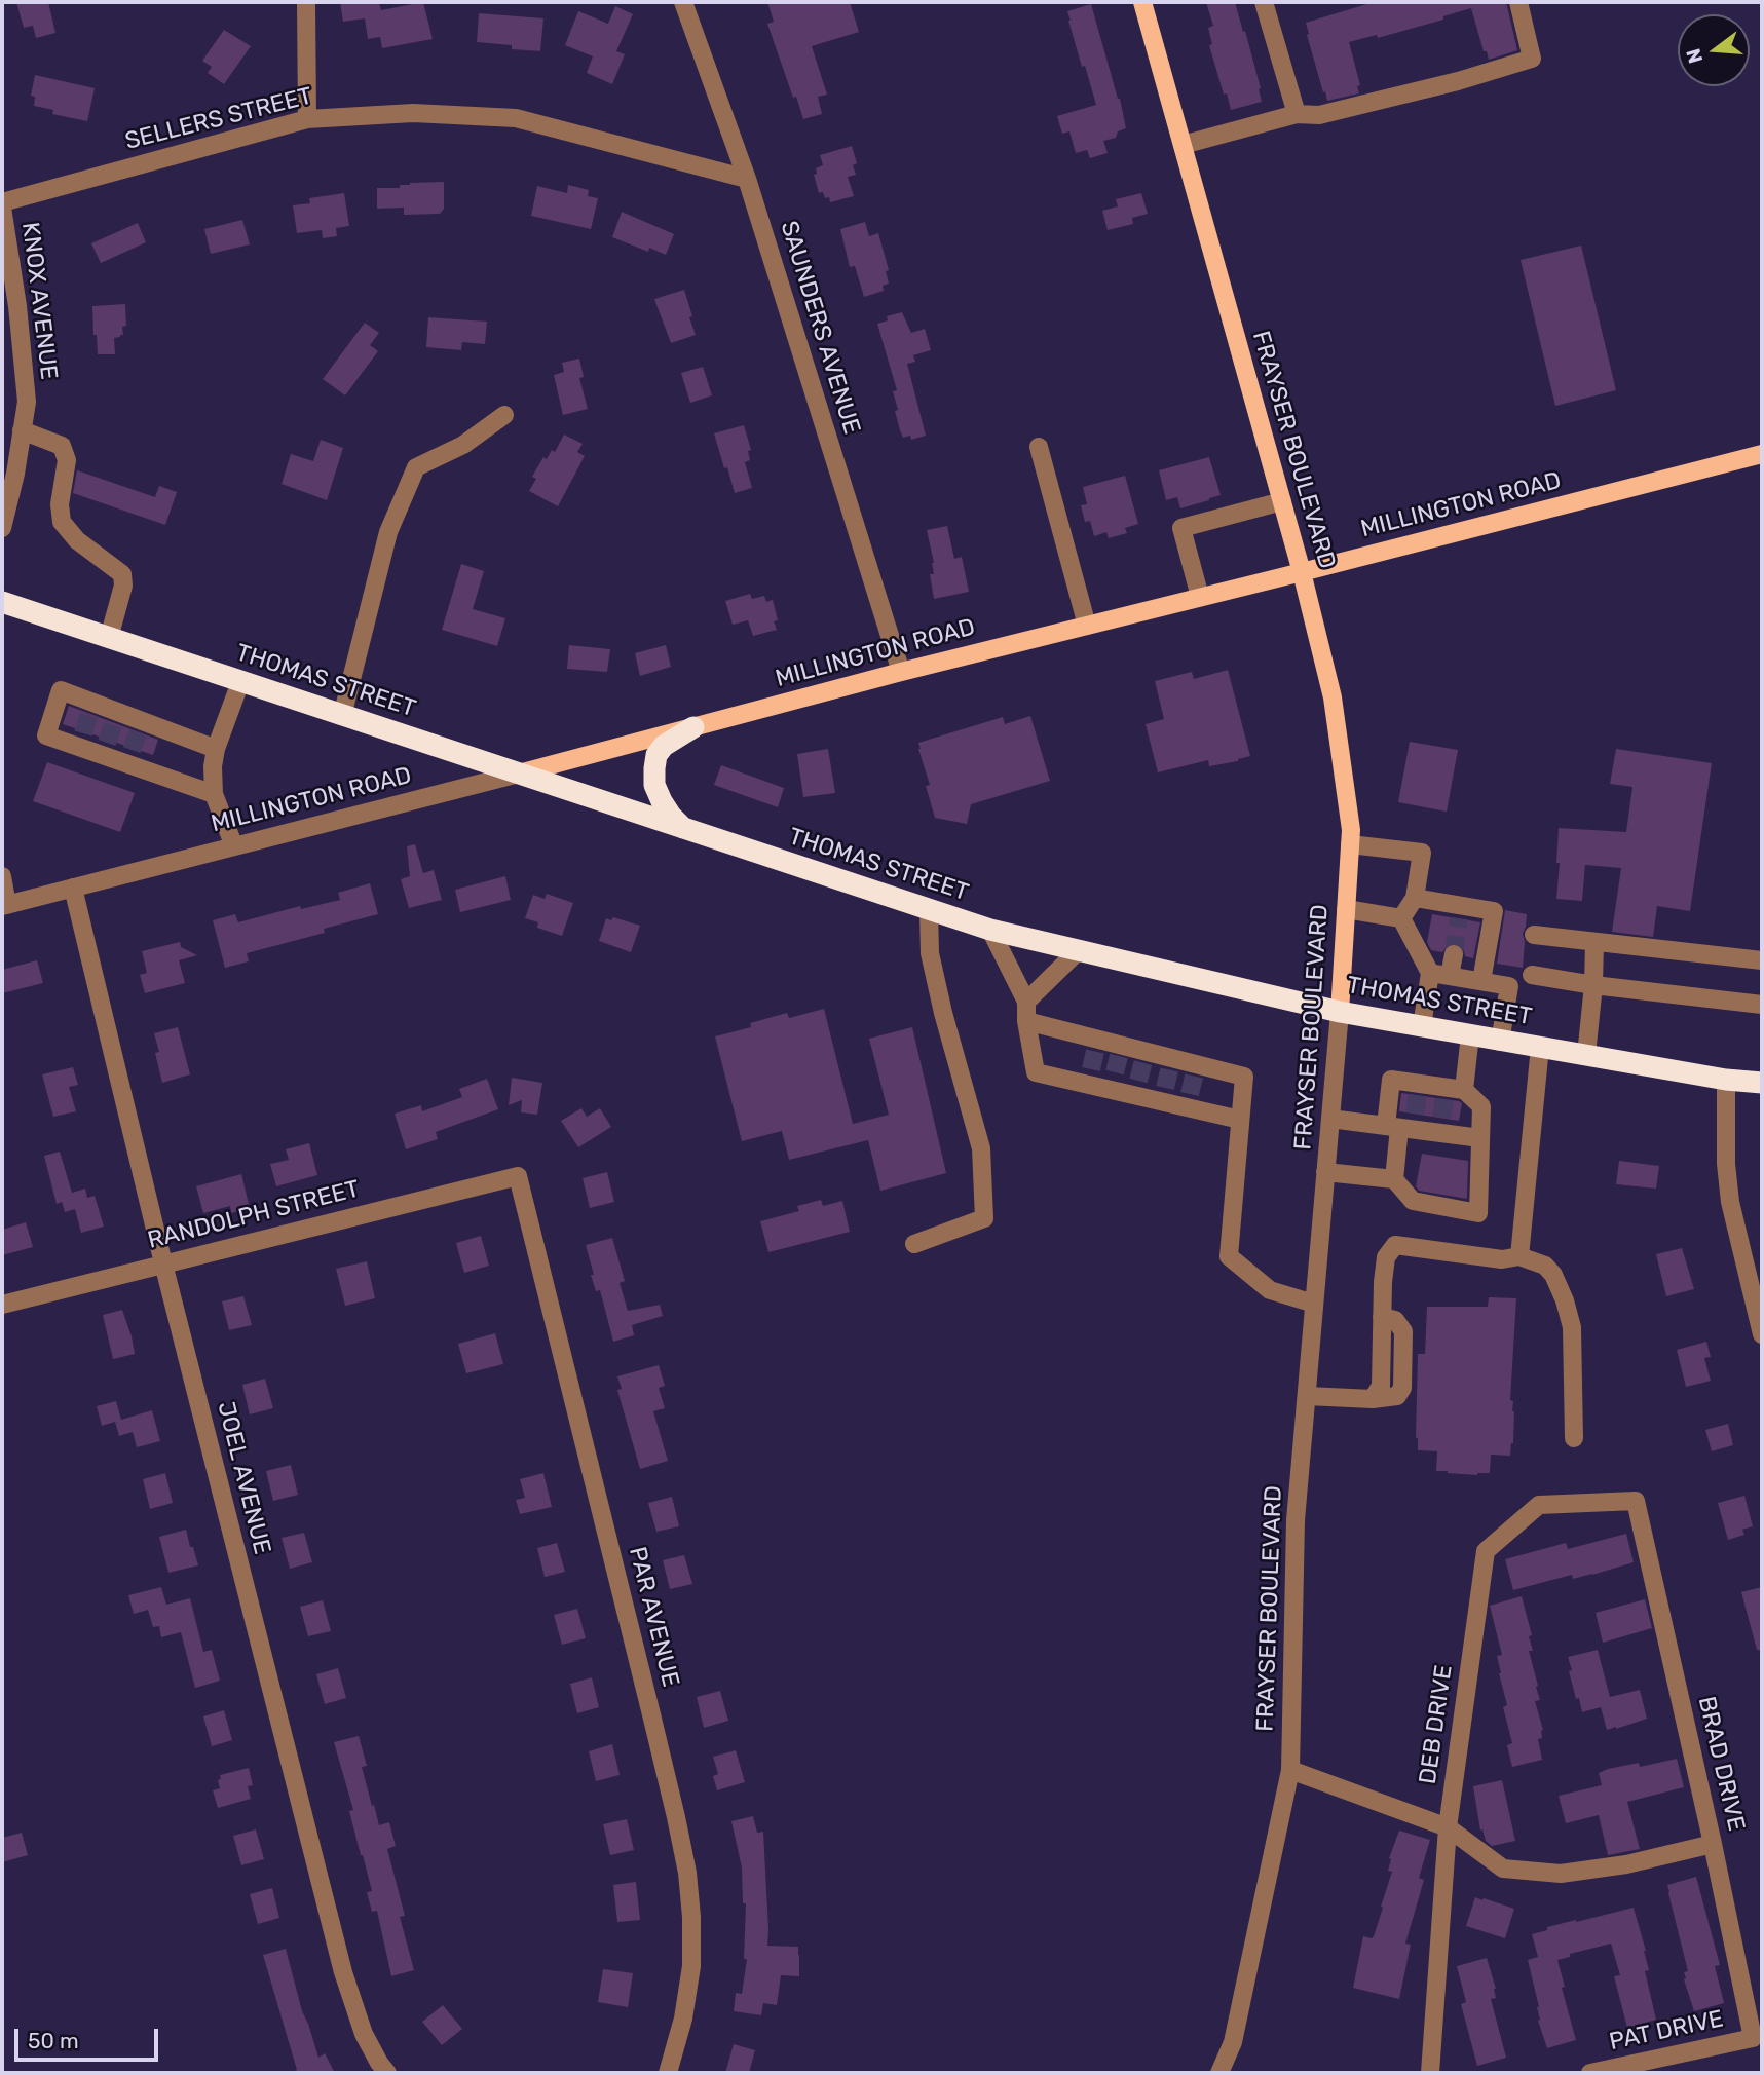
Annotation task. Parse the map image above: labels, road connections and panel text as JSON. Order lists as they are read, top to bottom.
{
  "streets": {
    "highway": ["THOMAS STREET"],
    "main road": ["FRAYSER BOULEVARD", "MILLINGTON ROAD"],
    "street": [
      "SELLERS STREET",
      "KNOX AVENUE",
      "SAUNDERS AVENUE",
      "RANDOLPH STREET",
      "JOEL AVENUE",
      "PAR AVENUE",
      "DEB DRIVE",
      "BRAD DRIVE",
      "PAT DRIVE"
    ]
  },
  "crossings": [
    ["SELLERS STREET", "KNOX AVENUE"],
    ["SELLERS STREET", "SAUNDERS AVENUE"],
    ["SAUNDERS AVENUE", "MILLINGTON ROAD"],
    ["FRAYSER BOULEVARD", "MILLINGTON ROAD"],
    ["FRAYSER BOULEVARD", "THOMAS STREET"],
    ["MILLINGTON ROAD", "THOMAS STREET"],
    ["MILLINGTON ROAD", "JOEL AVENUE"],
    ["RANDOLPH STREET", "JOEL AVENUE"],
    ["RANDOLPH STREET", "PAR AVENUE"],
    ["DEB DRIVE", "BRAD DRIVE"],
    ["BRAD DRIVE", "PAT DRIVE"]
  ],
  "scale_bar": "50 m",
  "north": "left"
}
